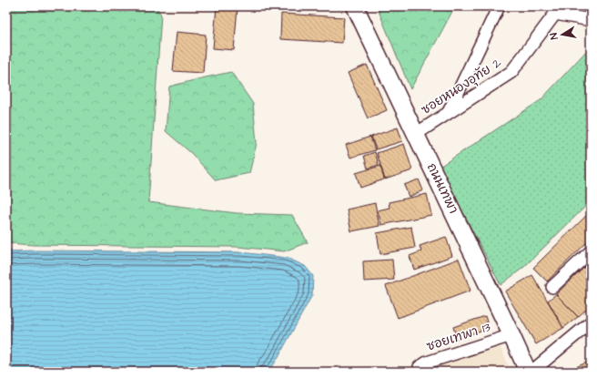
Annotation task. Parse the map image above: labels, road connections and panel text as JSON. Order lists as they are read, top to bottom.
{
  "streets": {
    "street": ["ซอยหนองอุทัย 2", "ถนนเทพา", "ซอยเทพา 13"]
  },
  "crossings": [
    ["ซอยหนองอุทัย 2", "ถนนเทพา"],
    ["ถนนเทพา", "ซอยเทพา 13"]
  ],
  "north": "left"
}
